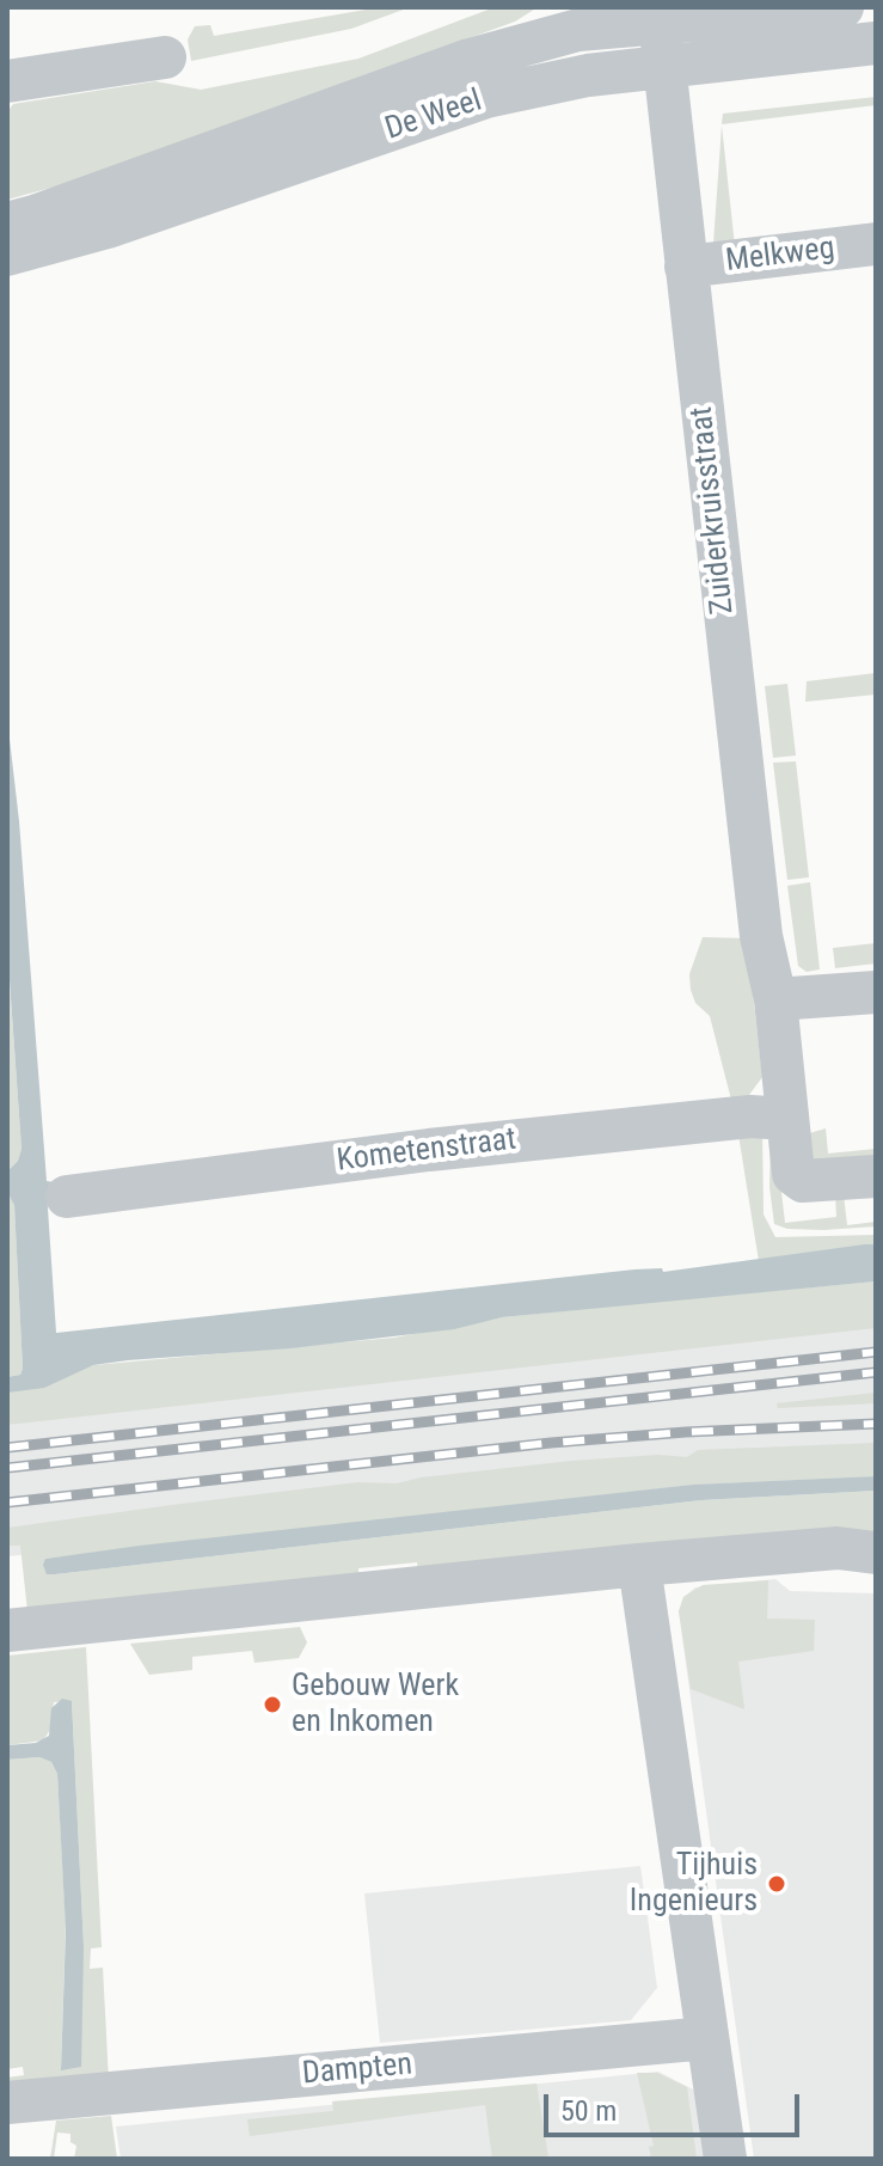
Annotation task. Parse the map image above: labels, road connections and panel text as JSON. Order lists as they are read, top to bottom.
{
  "streets": {
    "street": [
      "De Weel",
      "Melkweg",
      "Zuiderkruisstraat",
      "Kometenstraat",
      "Dampten"
    ]
  },
  "crossings": [
    ["De Weel", "Zuiderkruisstraat"],
    ["Melkweg", "Zuiderkruisstraat"],
    ["Zuiderkruisstraat", "Kometenstraat"]
  ],
  "places": ["Gebouw Werk en Inkomen", "Tijhuis Ingenieurs"],
  "scale_bar": "50 m"
}
